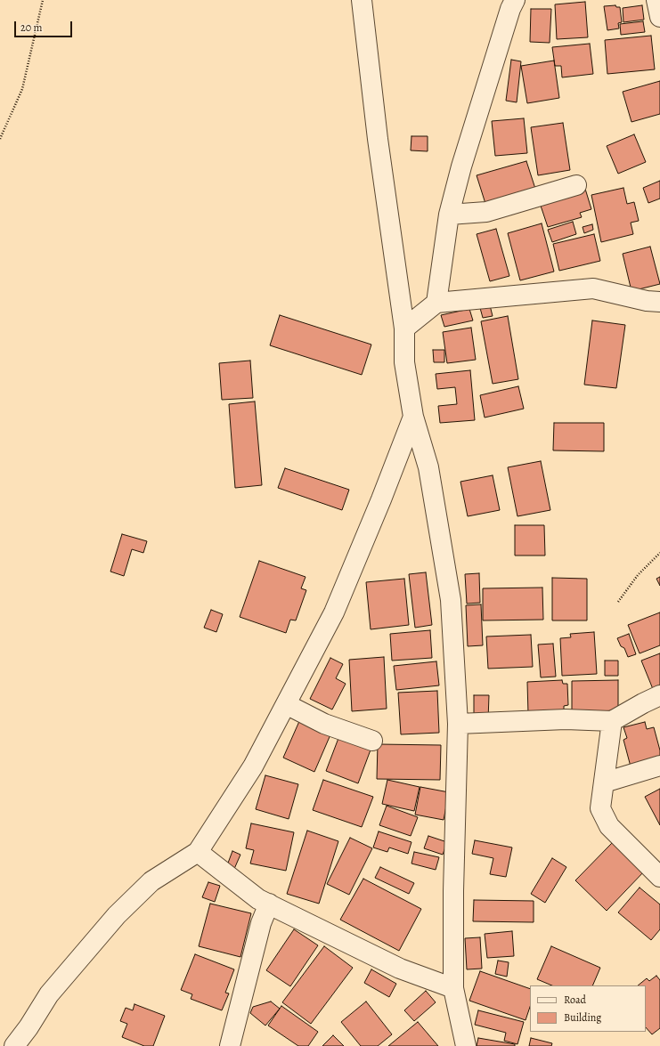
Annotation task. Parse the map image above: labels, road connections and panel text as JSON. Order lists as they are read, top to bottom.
{
  "legend": ["Road", "Building"],
  "scale_bar": "20 m"
}
